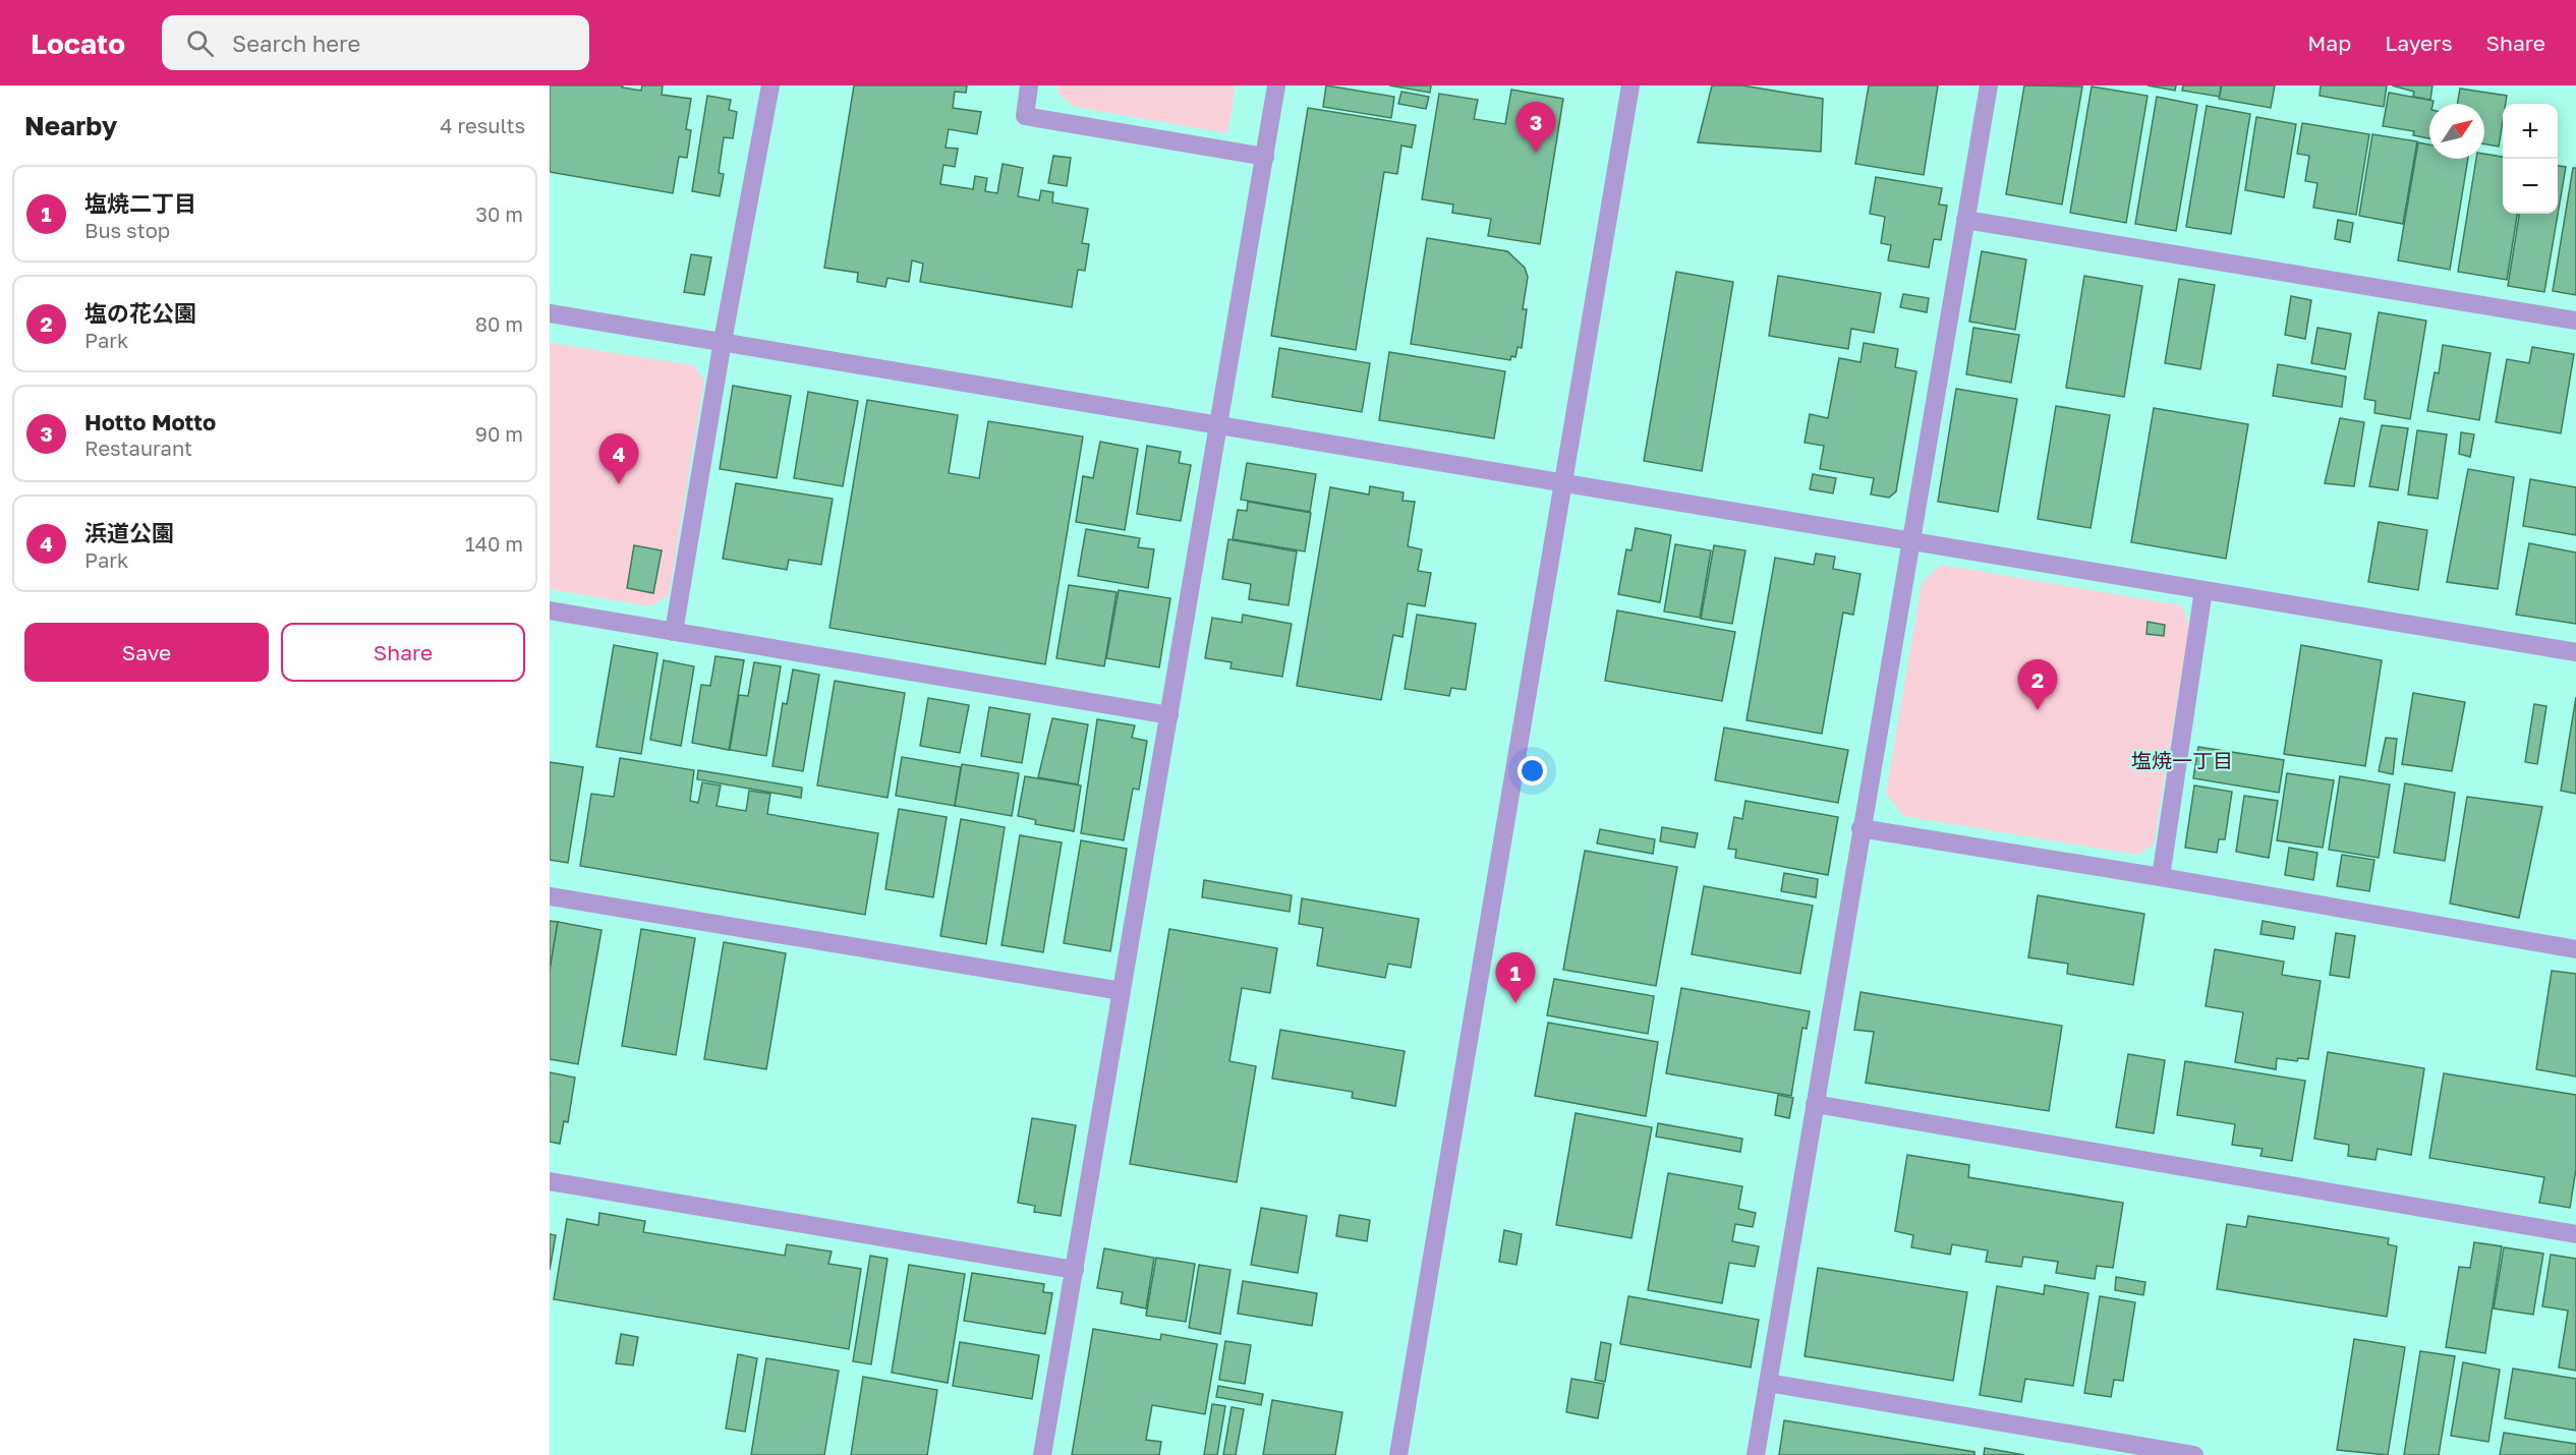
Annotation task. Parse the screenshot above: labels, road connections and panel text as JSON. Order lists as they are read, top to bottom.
{
  "districts": ["塩焼一丁目"],
  "north": "top right",
  "page": {
    "header": "Locato",
    "search": "Search here",
    "nav": ["Map", "Layers", "Share"],
    "heading": ["Nearby", "4 results"],
    "pins": [
      "3",
      "4",
      "2",
      "1"
    ],
    "map_buttons": ["+", "−"],
    "list": [
      {
        "mark": "1",
        "name": "塩焼二丁目",
        "note": "Bus stop",
        "value": "30 m"
      },
      {
        "mark": "2",
        "name": "塩の花公園",
        "note": "Park",
        "value": "80 m"
      },
      {
        "mark": "3",
        "name": "Hotto Motto",
        "note": "Restaurant",
        "value": "90 m"
      },
      {
        "mark": "4",
        "name": "浜道公園",
        "note": "Park",
        "value": "140 m"
      }
    ],
    "buttons": ["Save", "Share"]
  }
}
